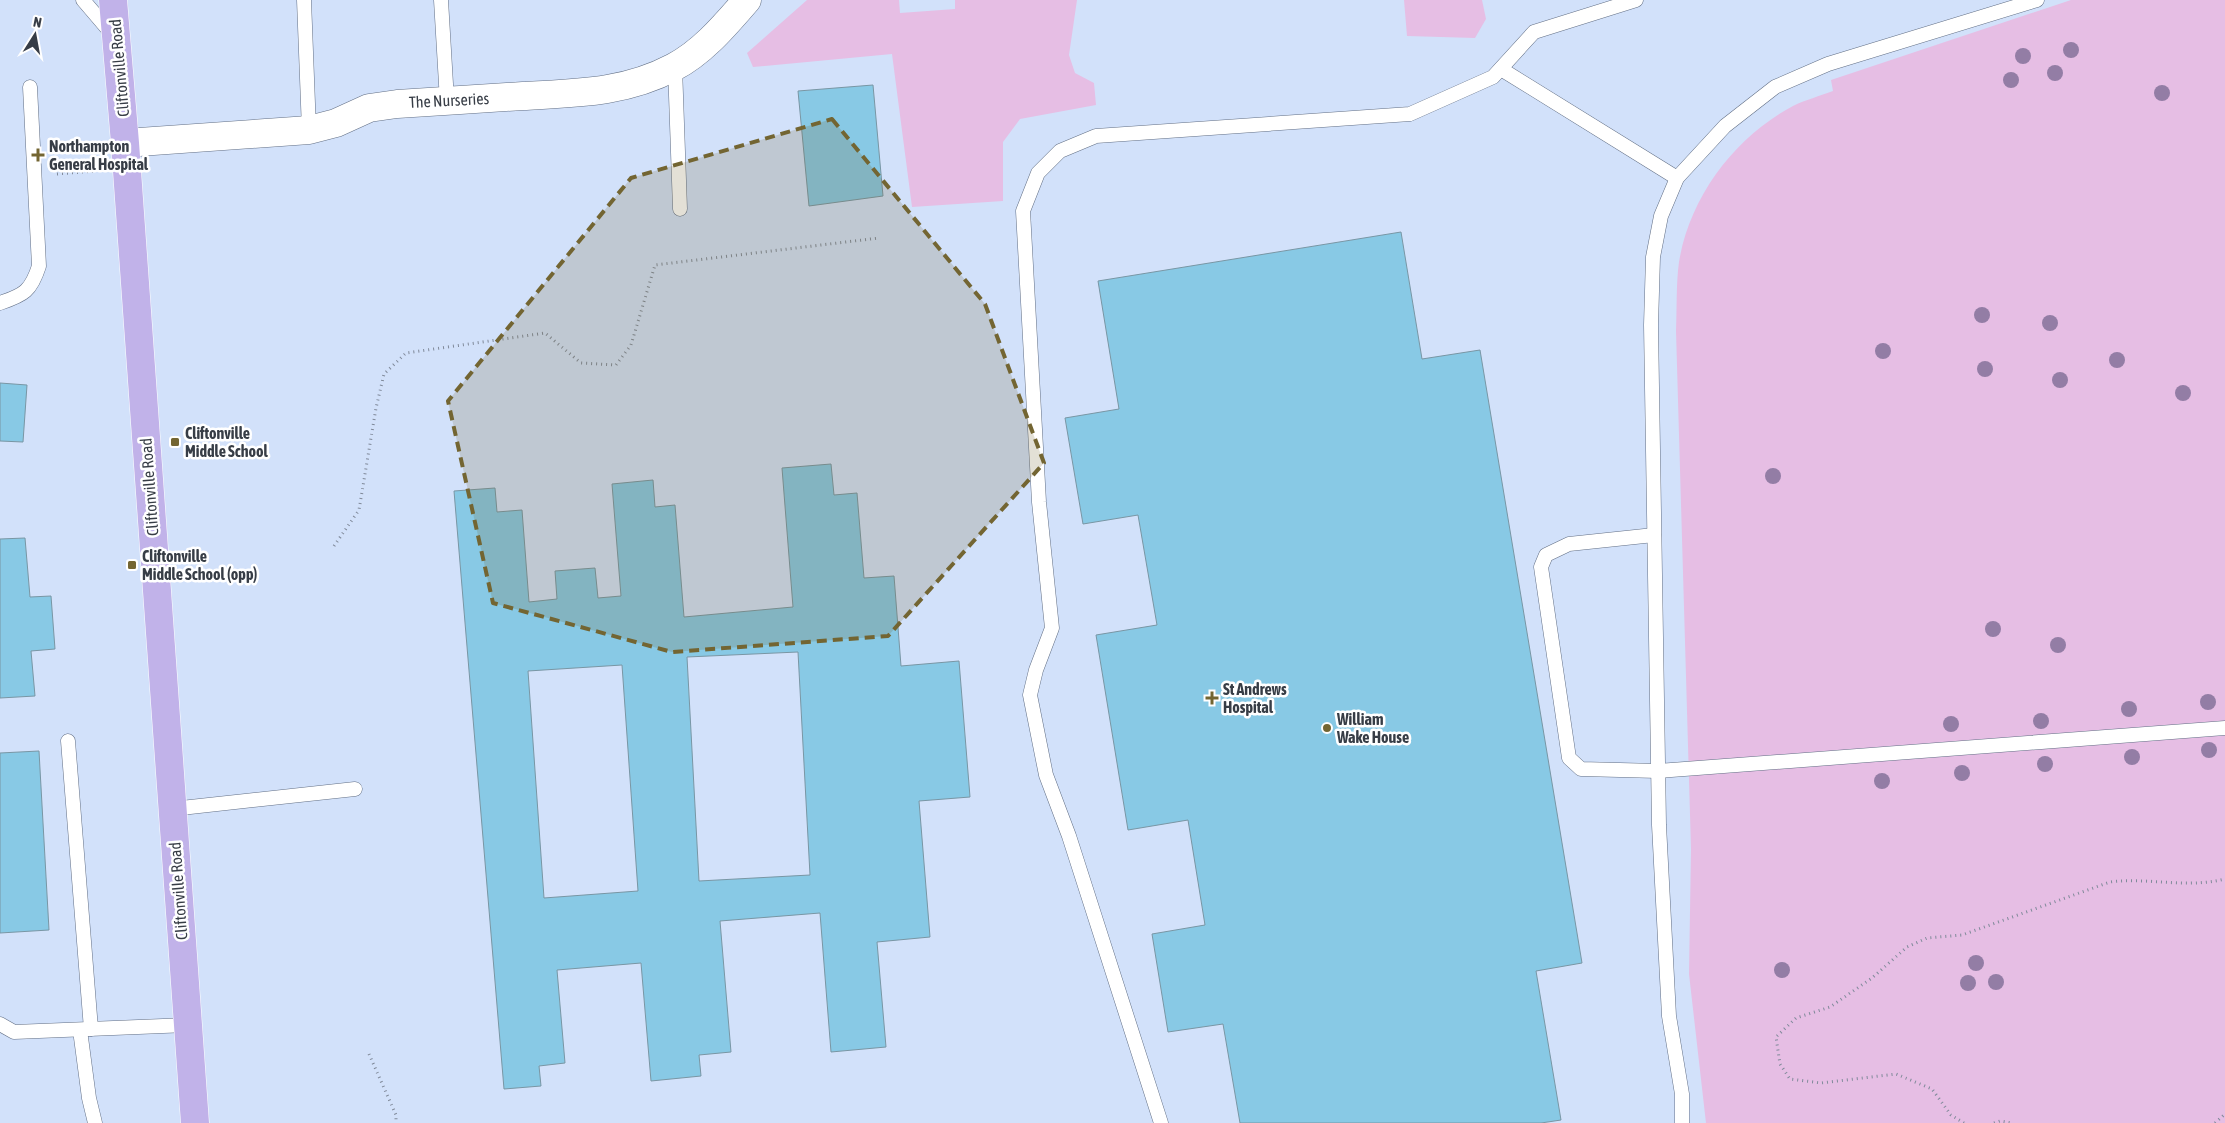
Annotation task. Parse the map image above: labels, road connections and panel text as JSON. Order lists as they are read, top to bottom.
{
  "streets": {
    "main road": ["Cliftonville Road"],
    "street": ["The Nurseries"]
  },
  "crossings": [
    ["Cliftonville Road", "The Nurseries"]
  ],
  "places": {
    "health": ["Northampton General Hospital", "St Andrews Hospital"],
    "transit": ["Cliftonville Middle School", "Cliftonville Middle School (opp)"],
    "other": ["William Wake House"]
  },
  "north": "top"
}
